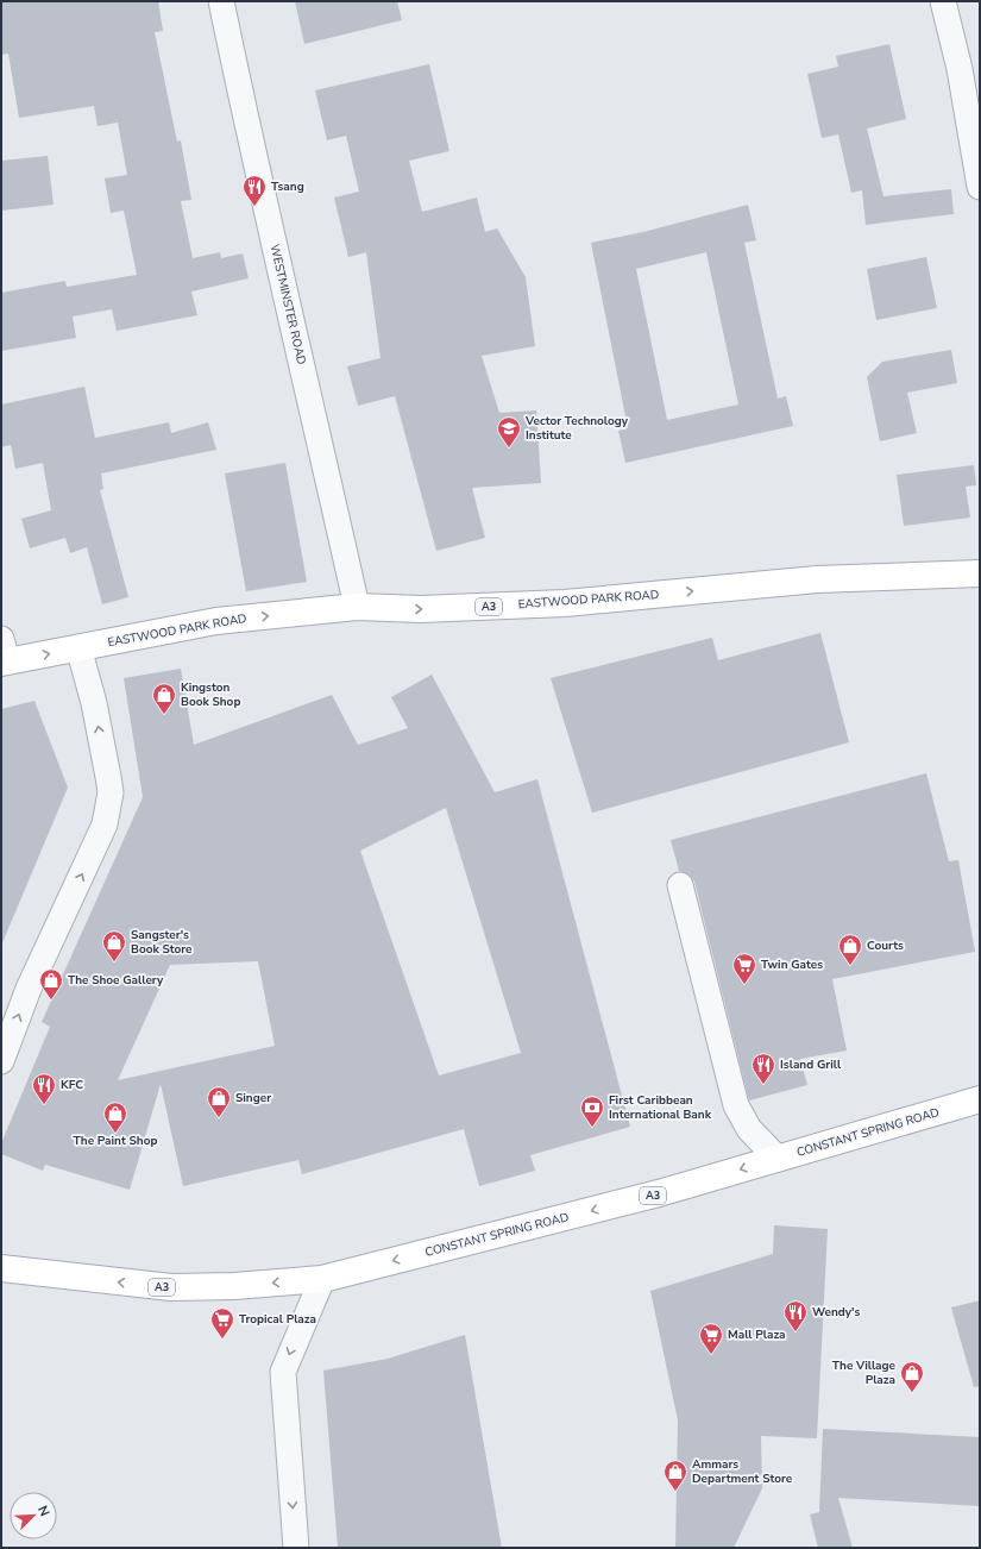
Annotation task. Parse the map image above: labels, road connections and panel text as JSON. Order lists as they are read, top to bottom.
{
  "streets": {
    "main road": ["EASTWOOD PARK ROAD", "A3", "CONSTANT SPRING ROAD"],
    "street": ["WESTMINSTER ROAD"]
  },
  "crossings": [
    ["WESTMINSTER ROAD", "EASTWOOD PARK ROAD"]
  ],
  "one_way": ["EASTWOOD PARK ROAD", "CONSTANT SPRING ROAD"],
  "places": {
    "restaurant": [
      "Tsang",
      "Island Grill",
      "KFC",
      "Wendy's"
    ],
    "school or university": ["Vector Technology Institute"],
    "shop": [
      "Kingston Book Shop",
      "Sangster's Book Store",
      "Courts",
      "The Shoe Gallery",
      "Singer",
      "The Paint Shop",
      "The Village Plaza",
      "Ammars Department Store"
    ],
    "supermarket": ["Twin Gates", "Tropical Plaza", "Mall Plaza"],
    "bank": ["First Caribbean International Bank"]
  },
  "north": "top right"
}
